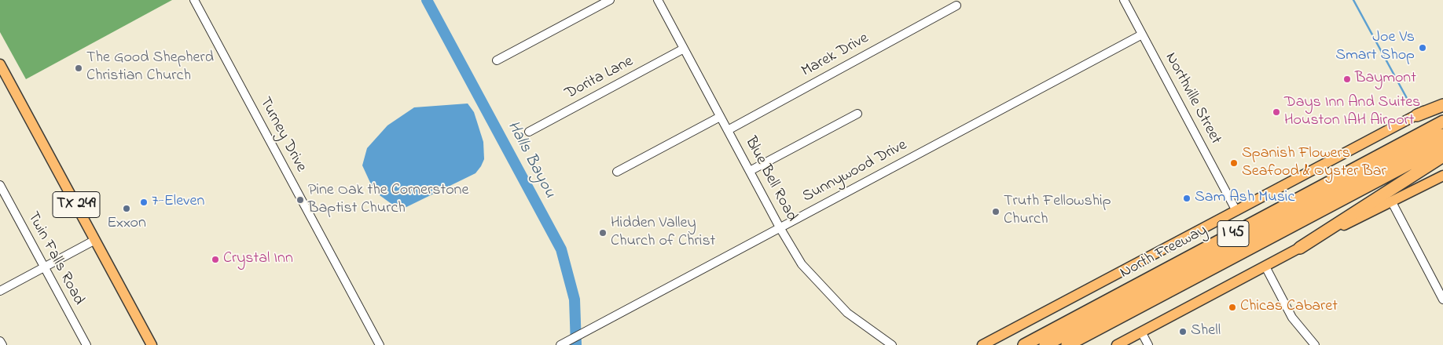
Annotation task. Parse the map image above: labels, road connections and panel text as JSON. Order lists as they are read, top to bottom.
{
  "streets": {
    "highway": ["I 45", "North Freeway"],
    "main road": ["TX 249"],
    "street": [
      "Marek Drive",
      "Dorita Lane",
      "Northville Street",
      "Turney Drive",
      "Sunnywood Drive",
      "Blue Bell Road",
      "Twin Falls Road"
    ]
  },
  "crossings": [
    ["Marek Drive", "Blue Bell Road"],
    ["Dorita Lane", "Blue Bell Road"],
    ["Northville Street", "Sunnywood Drive"],
    ["Sunnywood Drive", "Blue Bell Road"]
  ],
  "water": ["Halls Bayou"],
  "places": [
    "Joe Vs Smart Shop",
    "The Good Shepherd Christian Church",
    "Baymont",
    "Days Inn And Suites Houston IAH Airport",
    "Spanish Flowers Seafood & Oyster Bar",
    "Sam Ash Music",
    "Pine Oak the Cornerstone Baptist Church",
    "7-Eleven",
    "Exxon",
    "Truth Fellowship Church",
    "Hidden Valley Church of Christ",
    "Crystal Inn",
    "Chicas Cabaret",
    "Shell"
  ]
}
